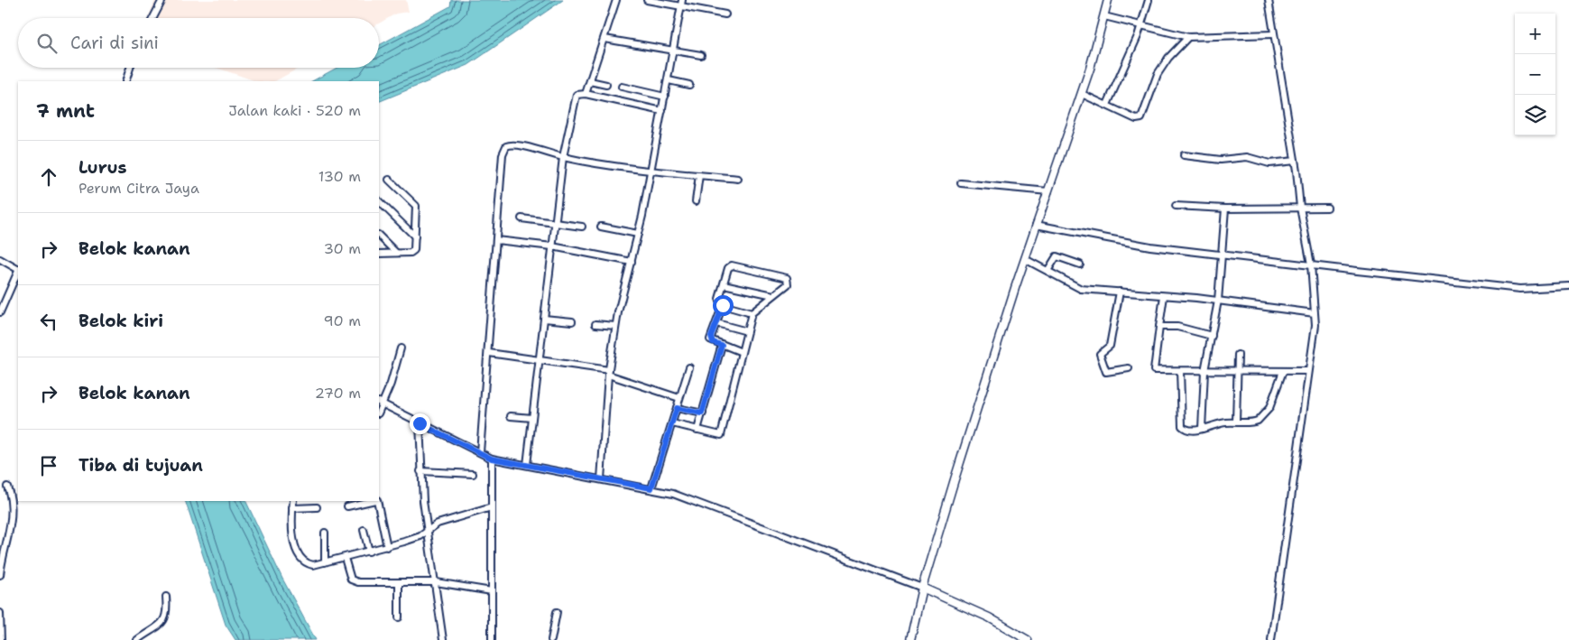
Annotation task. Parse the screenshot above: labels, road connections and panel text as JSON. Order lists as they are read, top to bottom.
{
  "page": {
    "map_buttons": ["+", "−"],
    "search": "Cari di sini",
    "heading": ["7 mnt", "Jalan kaki · 520 m"],
    "list": [
      ["Lurus", "Perum Citra Jaya", "130 m"],
      ["Belok kanan", "30 m"],
      ["Belok kiri", "90 m"],
      ["Belok kanan", "270 m"],
      "Tiba di tujuan"
    ]
  }
}
